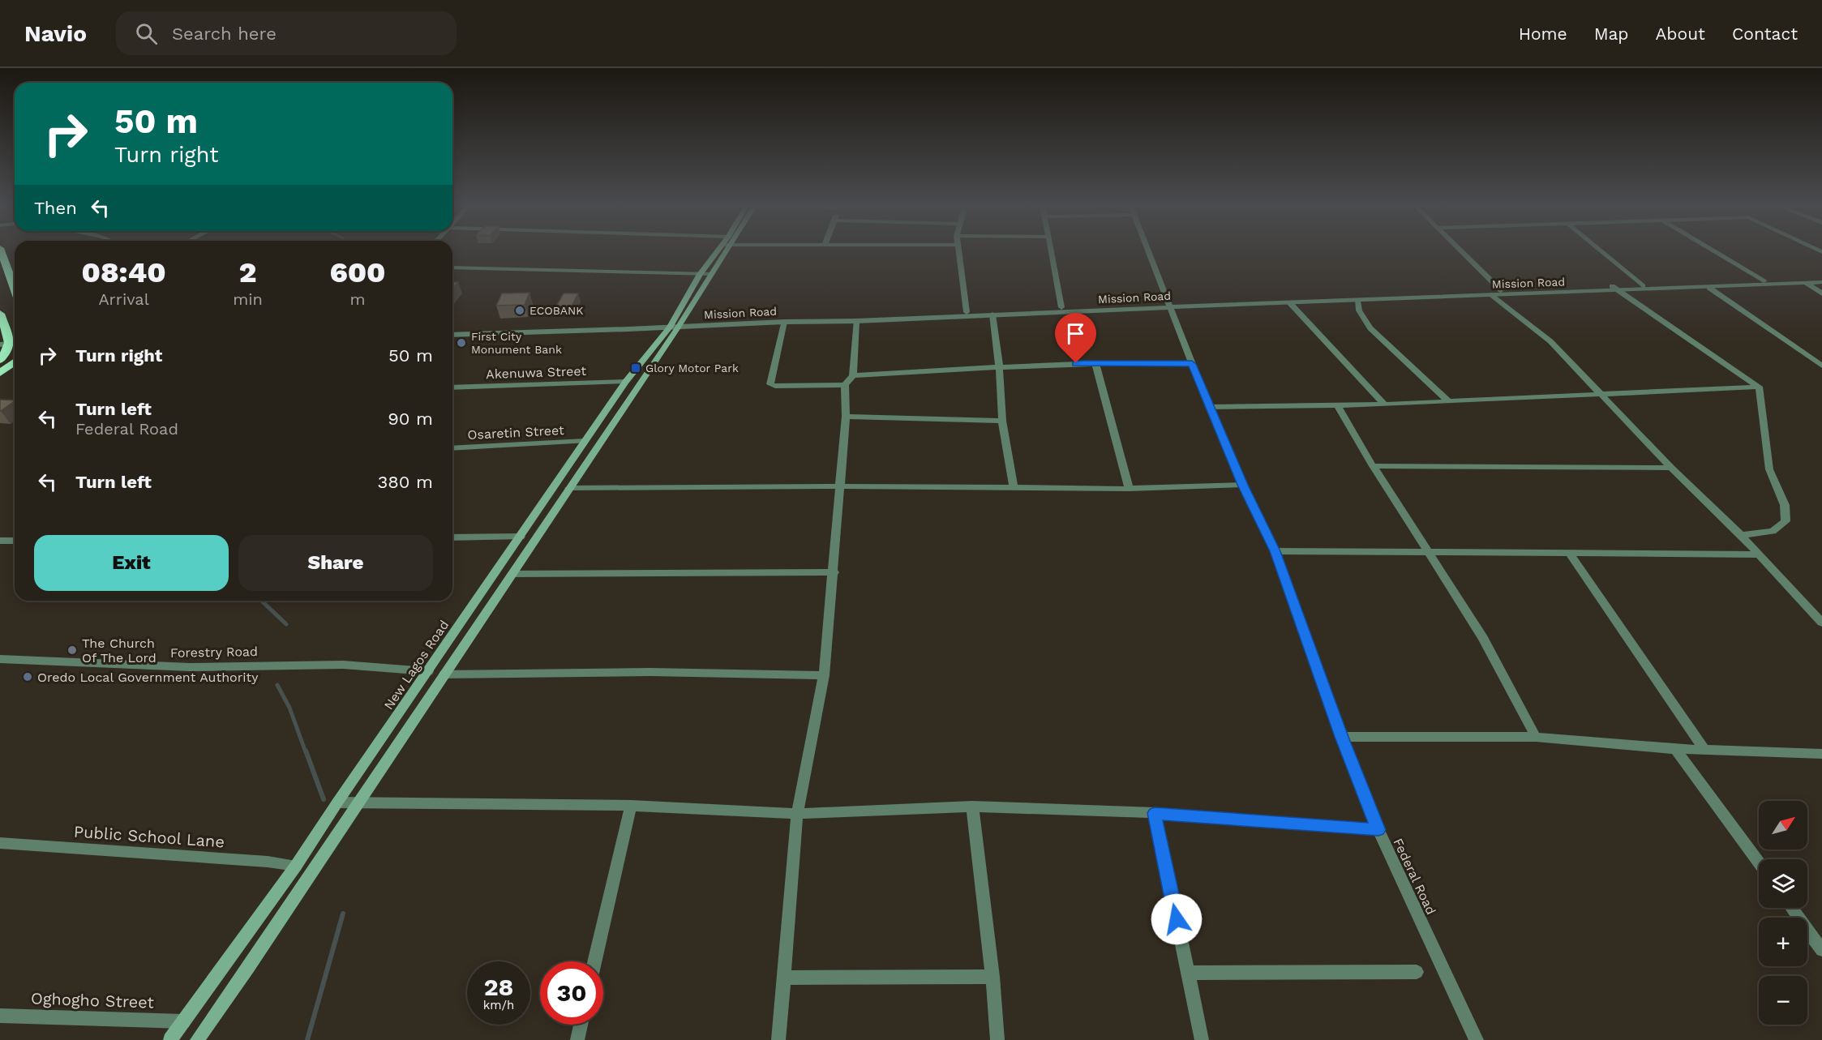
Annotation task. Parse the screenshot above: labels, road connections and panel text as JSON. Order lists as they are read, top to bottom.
{
  "streets": {
    "main road": ["New Lagos Road"],
    "street": [
      "Mission Road",
      "Akenuwa Street",
      "Osaretin Street",
      "Forestry Road",
      "Public School Lane",
      "Federal Road",
      "Oghogho Street"
    ]
  },
  "crossings": [
    ["Mission Road", "New Lagos Road"],
    ["Mission Road", "Federal Road"],
    ["Akenuwa Street", "New Lagos Road"],
    ["Osaretin Street", "New Lagos Road"],
    ["Forestry Road", "New Lagos Road"],
    ["New Lagos Road", "Public School Lane"],
    ["New Lagos Road", "Oghogho Street"]
  ],
  "places": {
    "other": [
      "ECOBANK",
      "First City Monument Bank",
      "The Church Of The Lord",
      "Oredo Local Government Authority"
    ],
    "transit": ["Glory Motor Park"]
  },
  "north": "top right",
  "page": {
    "header": "Navio",
    "search": "Search here",
    "nav": [
      "Home",
      "Map",
      "About",
      "Contact"
    ],
    "turn": ["50 m", "Turn right"],
    "then": "Then",
    "eta": [
      "08:40",
      "Arrival",
      "2",
      "min",
      "600",
      "m"
    ],
    "list": [
      {
        "name": "Turn right",
        "value": "50 m"
      },
      {
        "name": "Turn left",
        "note": "Federal Road",
        "value": "90 m"
      },
      {
        "name": "Turn left",
        "value": "380 m"
      }
    ],
    "buttons": ["Exit", "Share"],
    "map_buttons": ["+", "−"],
    "speed": "28 km/h",
    "limit": "30"
  }
}
